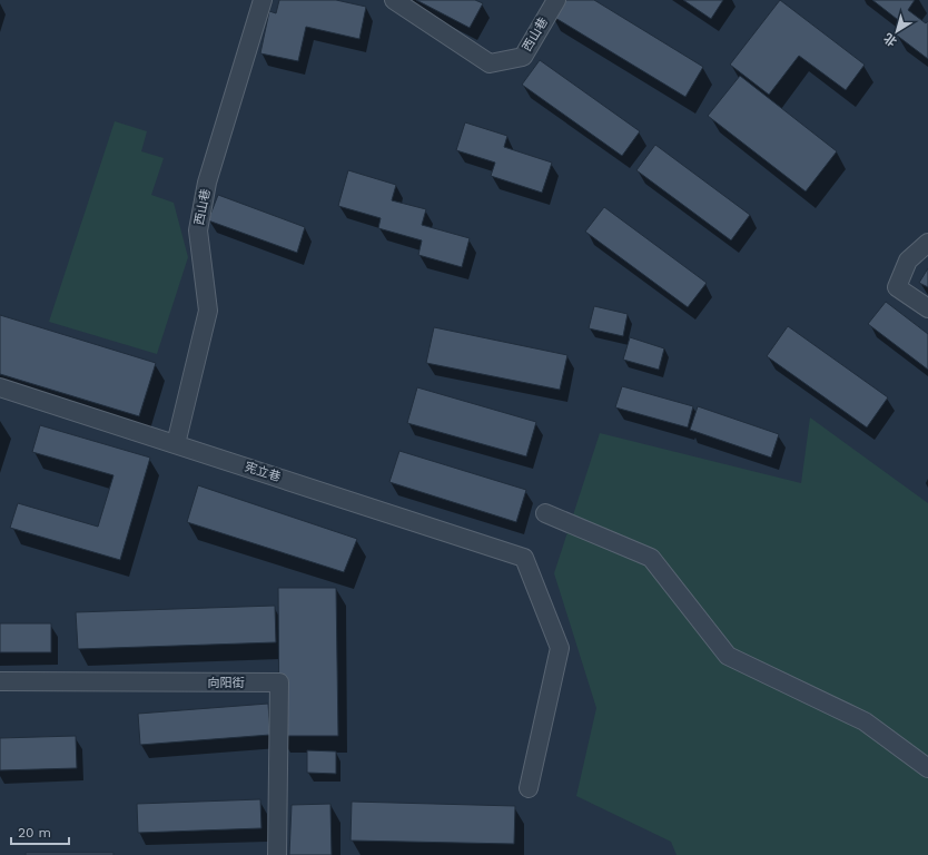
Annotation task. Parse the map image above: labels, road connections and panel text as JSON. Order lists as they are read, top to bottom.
{
  "streets": {
    "street": ["西山巷", "宪立巷", "向阳街"]
  },
  "crossings": [
    ["西山巷", "宪立巷"]
  ],
  "scale_bar": "20 m",
  "north": "bottom left"
}
